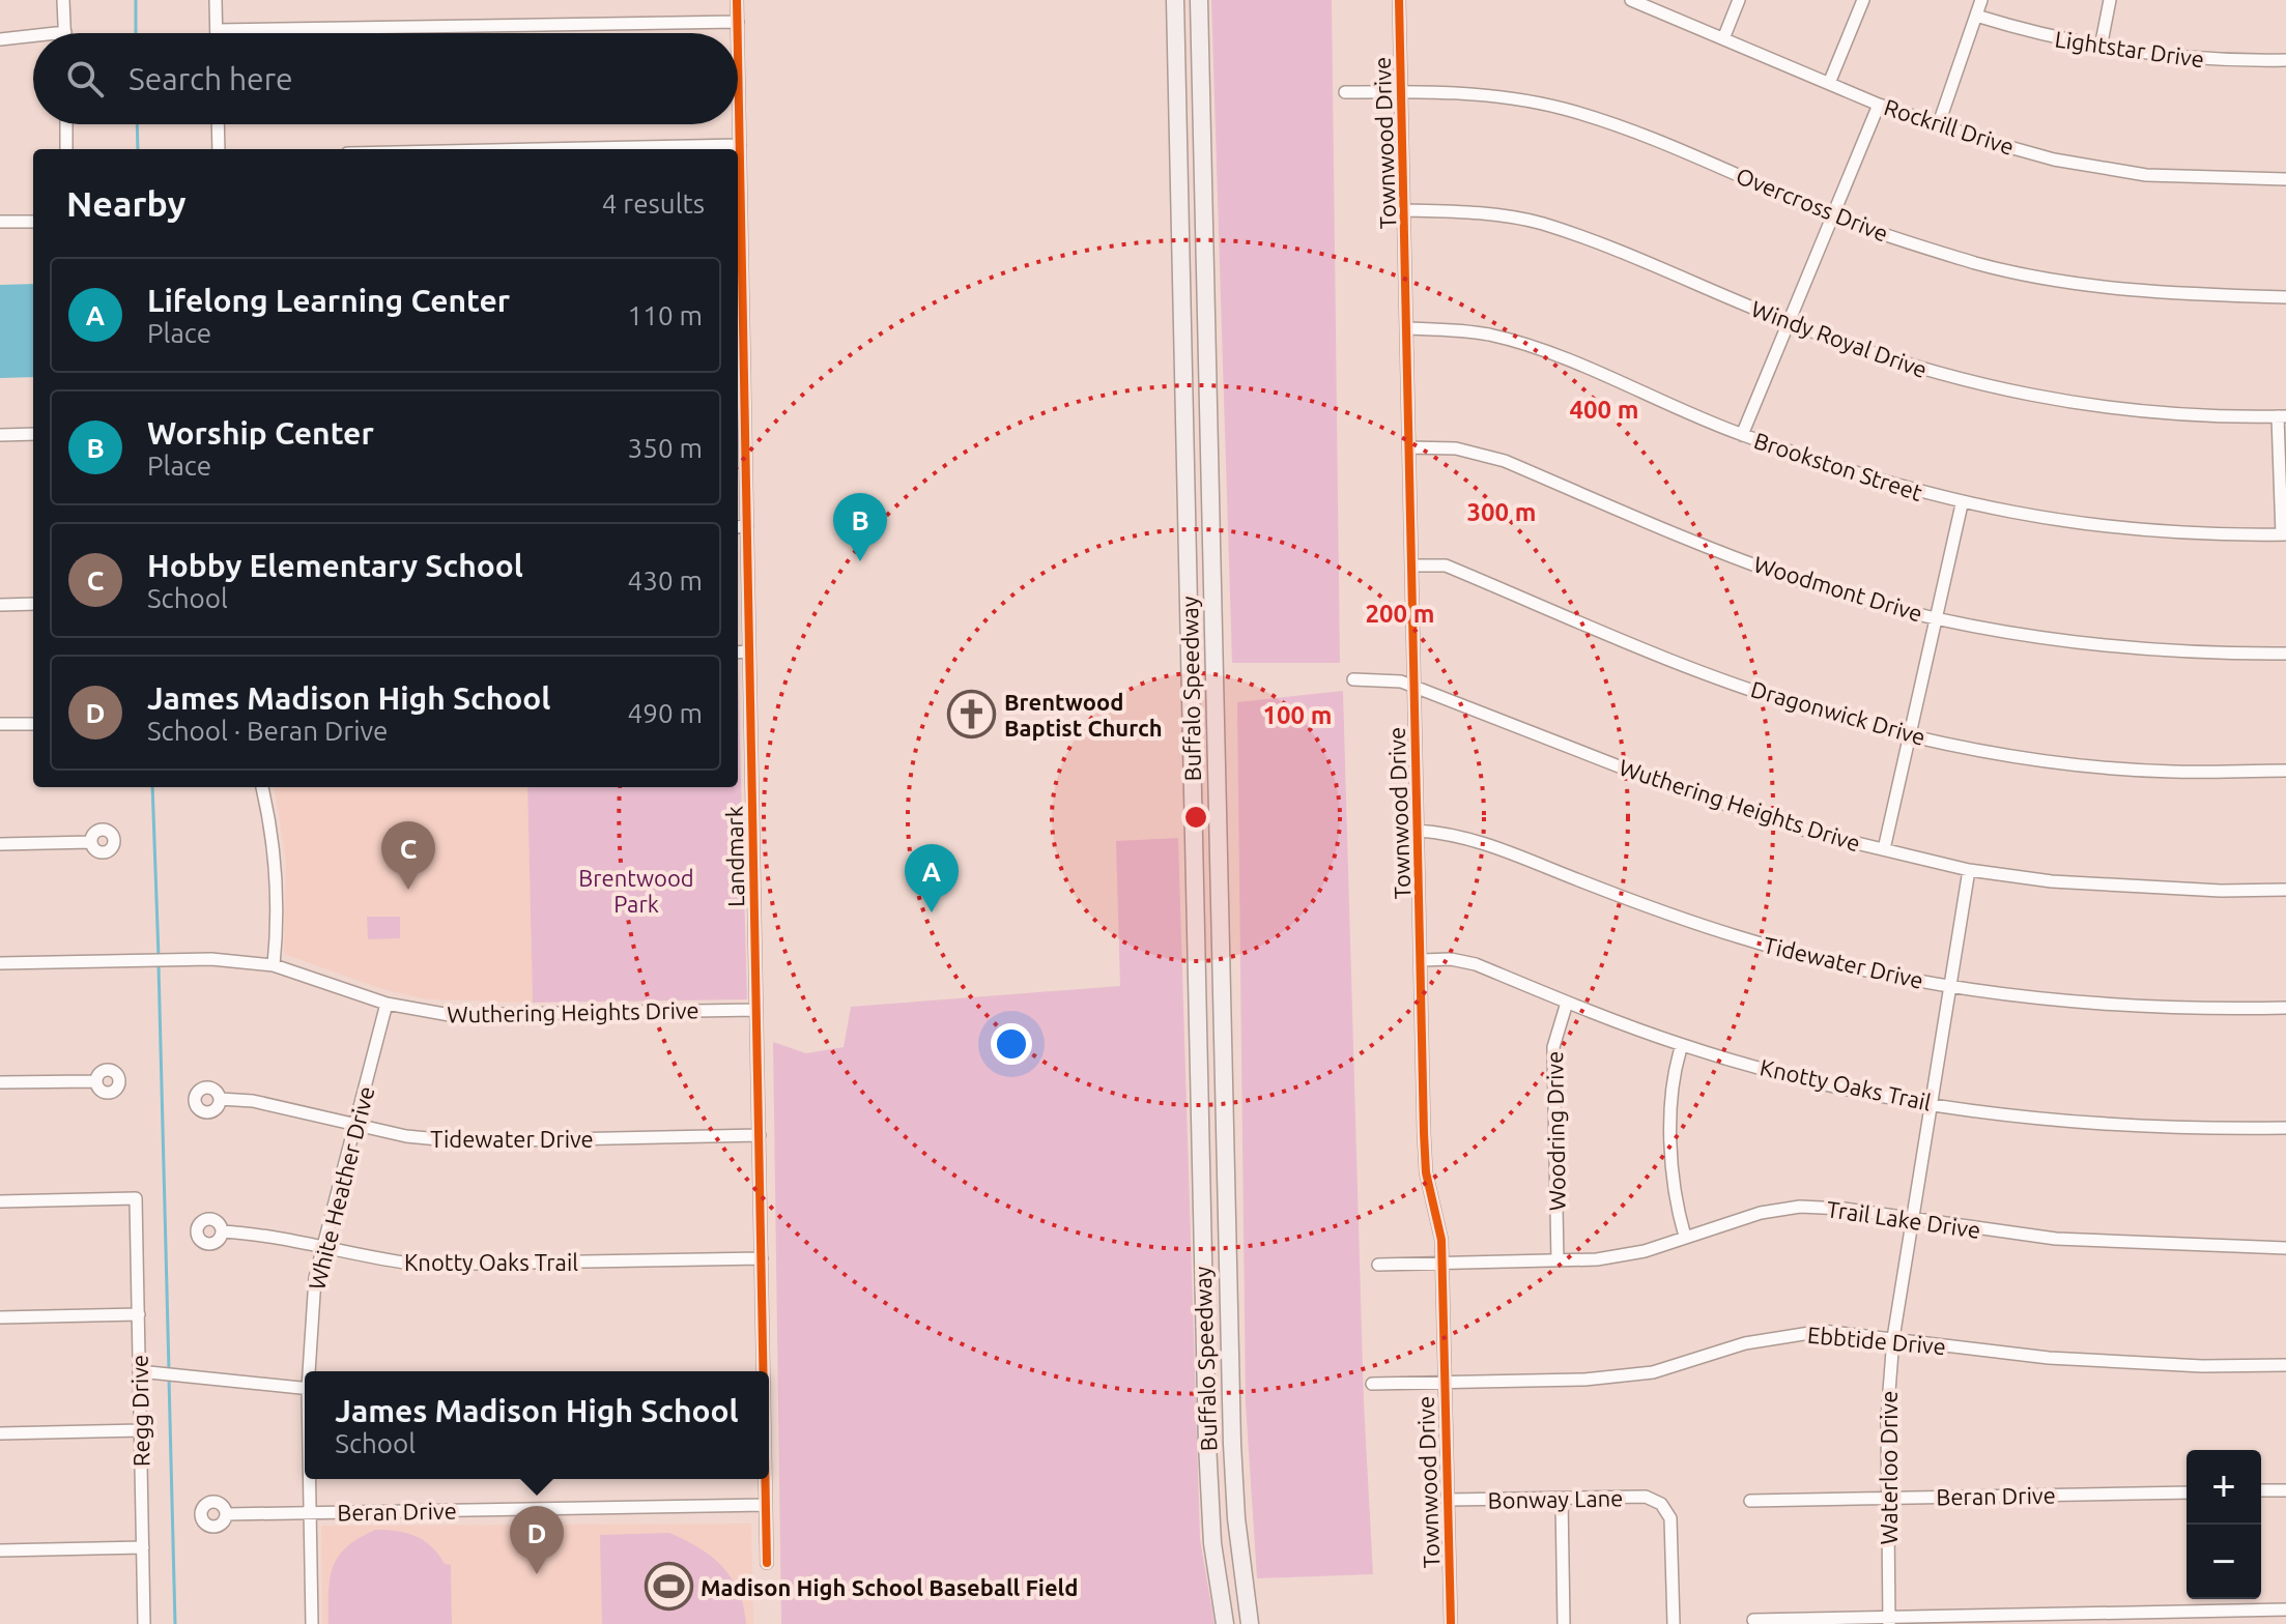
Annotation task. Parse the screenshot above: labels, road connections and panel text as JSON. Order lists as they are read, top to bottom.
{
  "streets": {
    "main road": ["Buffalo Speedway"],
    "street": [
      "Lightstar Drive",
      "Rockrill Drive",
      "Townwood Drive",
      "Overcross Drive",
      "Windy Royal Drive",
      "Brookston Street",
      "Woodmont Drive",
      "Dragonwick Drive",
      "Wuthering Heights Drive",
      "Landmark",
      "Tidewater Drive",
      "Knotty Oaks Trail",
      "Woodring Drive",
      "White Heather Drive",
      "Trail Lake Drive",
      "Ebbtide Drive",
      "Regg Drive",
      "Waterloo Drive",
      "Beran Drive",
      "Bonway Lane"
    ]
  },
  "crossings": [
    ["Townwood Drive", "Overcross Drive"],
    ["Townwood Drive", "Windy Royal Drive"],
    ["Townwood Drive", "Brookston Street"],
    ["Townwood Drive", "Woodmont Drive"],
    ["Townwood Drive", "Dragonwick Drive"],
    ["Townwood Drive", "Wuthering Heights Drive"],
    ["Townwood Drive", "Tidewater Drive"],
    ["Townwood Drive", "Knotty Oaks Trail"],
    ["Townwood Drive", "Trail Lake Drive"],
    ["Townwood Drive", "Ebbtide Drive"],
    ["Townwood Drive", "Bonway Lane"],
    ["Wuthering Heights Drive", "Landmark"],
    ["Wuthering Heights Drive", "White Heather Drive"],
    ["Wuthering Heights Drive", "Waterloo Drive"],
    ["Landmark", "Tidewater Drive"],
    ["Landmark", "Knotty Oaks Trail"],
    ["Landmark", "Beran Drive"],
    ["Tidewater Drive", "White Heather Drive"],
    ["Tidewater Drive", "Waterloo Drive"],
    ["Knotty Oaks Trail", "Woodring Drive"],
    ["Knotty Oaks Trail", "White Heather Drive"],
    ["Knotty Oaks Trail", "Waterloo Drive"],
    ["Woodring Drive", "Trail Lake Drive"],
    ["White Heather Drive", "Beran Drive"],
    ["Trail Lake Drive", "Waterloo Drive"],
    ["Ebbtide Drive", "Waterloo Drive"],
    ["Waterloo Drive", "Beran Drive"]
  ],
  "parks": ["Brentwood Park"],
  "places": {
    "church": ["Brentwood Baptist Church"],
    "sports": ["Madison High School Baseball Field"]
  },
  "page": {
    "search": "Search here",
    "heading": ["Nearby", "4 results"],
    "list": [
      {
        "mark": "A",
        "name": "Lifelong Learning Center",
        "note": "Place",
        "value": "110 m"
      },
      {
        "mark": "B",
        "name": "Worship Center",
        "note": "Place",
        "value": "350 m"
      },
      {
        "mark": "C",
        "name": "Hobby Elementary School",
        "note": "School",
        "value": "430 m"
      },
      {
        "mark": "D",
        "name": "James Madison High School",
        "note": "School · Beran Drive",
        "value": "490 m"
      }
    ],
    "pins": [
      "B",
      "C",
      "A",
      "D"
    ],
    "popup": ["James Madison High School", "School"],
    "map_buttons": ["+", "−"]
  },
  "rings": [
    "400 m",
    "300 m",
    "200 m",
    "100 m"
  ]
}
